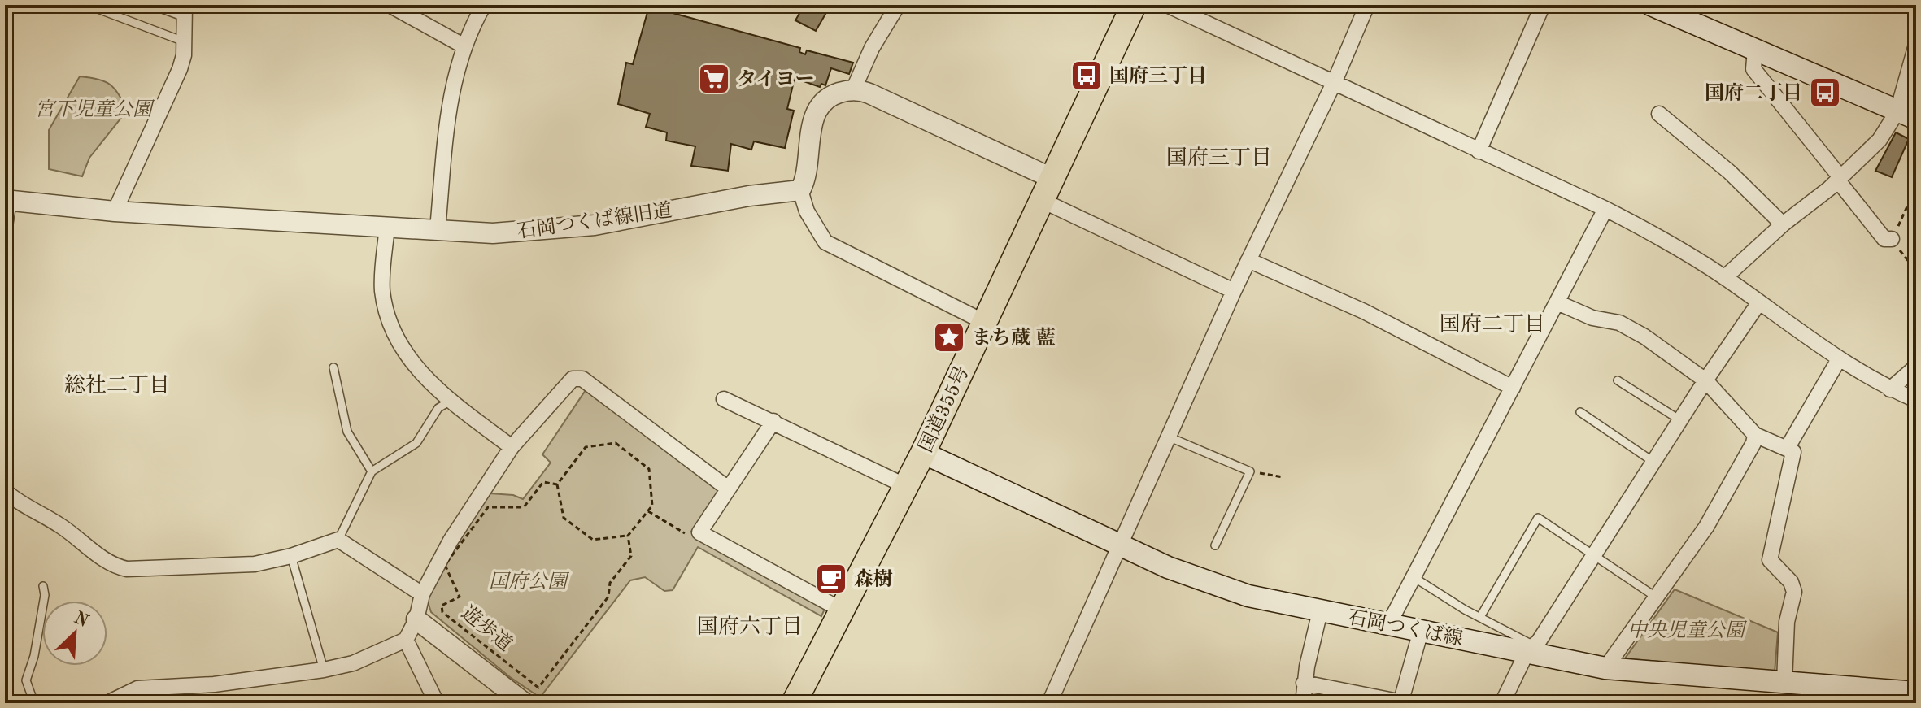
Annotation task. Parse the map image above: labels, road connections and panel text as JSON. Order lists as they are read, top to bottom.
{
  "streets": {
    "highway": ["国道355号"],
    "main road": ["石岡つくば線"],
    "street": ["石岡つくば線旧道"],
    "path": ["遊歩道"]
  },
  "crossings": [
    ["国道355号", "石岡つくば線"]
  ],
  "districts": [
    "国府三丁目",
    "国府二丁目",
    "総社二丁目",
    "国府六丁目"
  ],
  "parks": ["宮下児童公園", "国府公園", "中央児童公園"],
  "places": {
    "bus stop": ["国府三丁目", "国府二丁目"],
    "supermarket": ["タイヨー"],
    "place": ["まち蔵 藍"],
    "cafe": ["森樹"]
  },
  "north": "top right"
}
